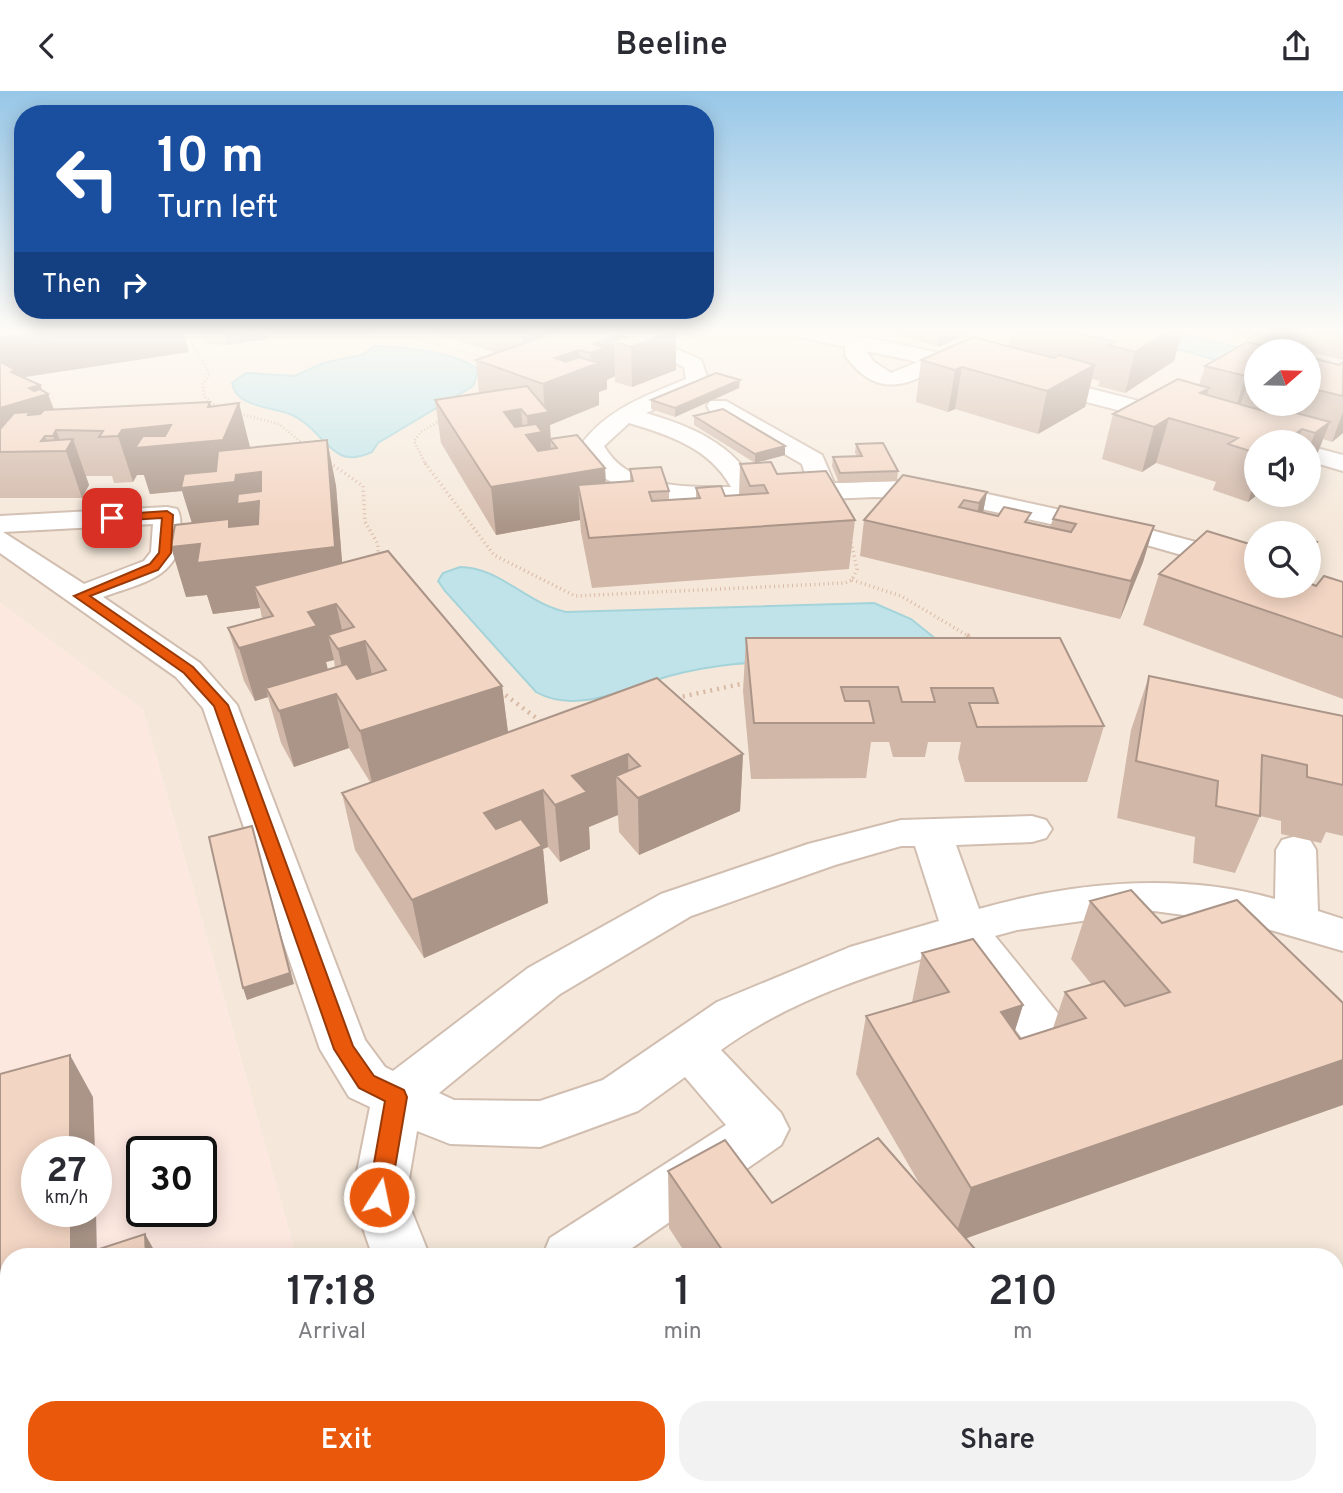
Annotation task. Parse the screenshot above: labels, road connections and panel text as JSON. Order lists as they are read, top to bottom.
{
  "north": "right",
  "page": {
    "header": "Beeline",
    "turn": ["10 m", "Turn left"],
    "then": "Then",
    "speed": "27 km/h",
    "limit": "30",
    "eta": [
      "17:18",
      "Arrival",
      "1",
      "min",
      "210",
      "m"
    ],
    "buttons": ["Exit", "Share"]
  }
}
